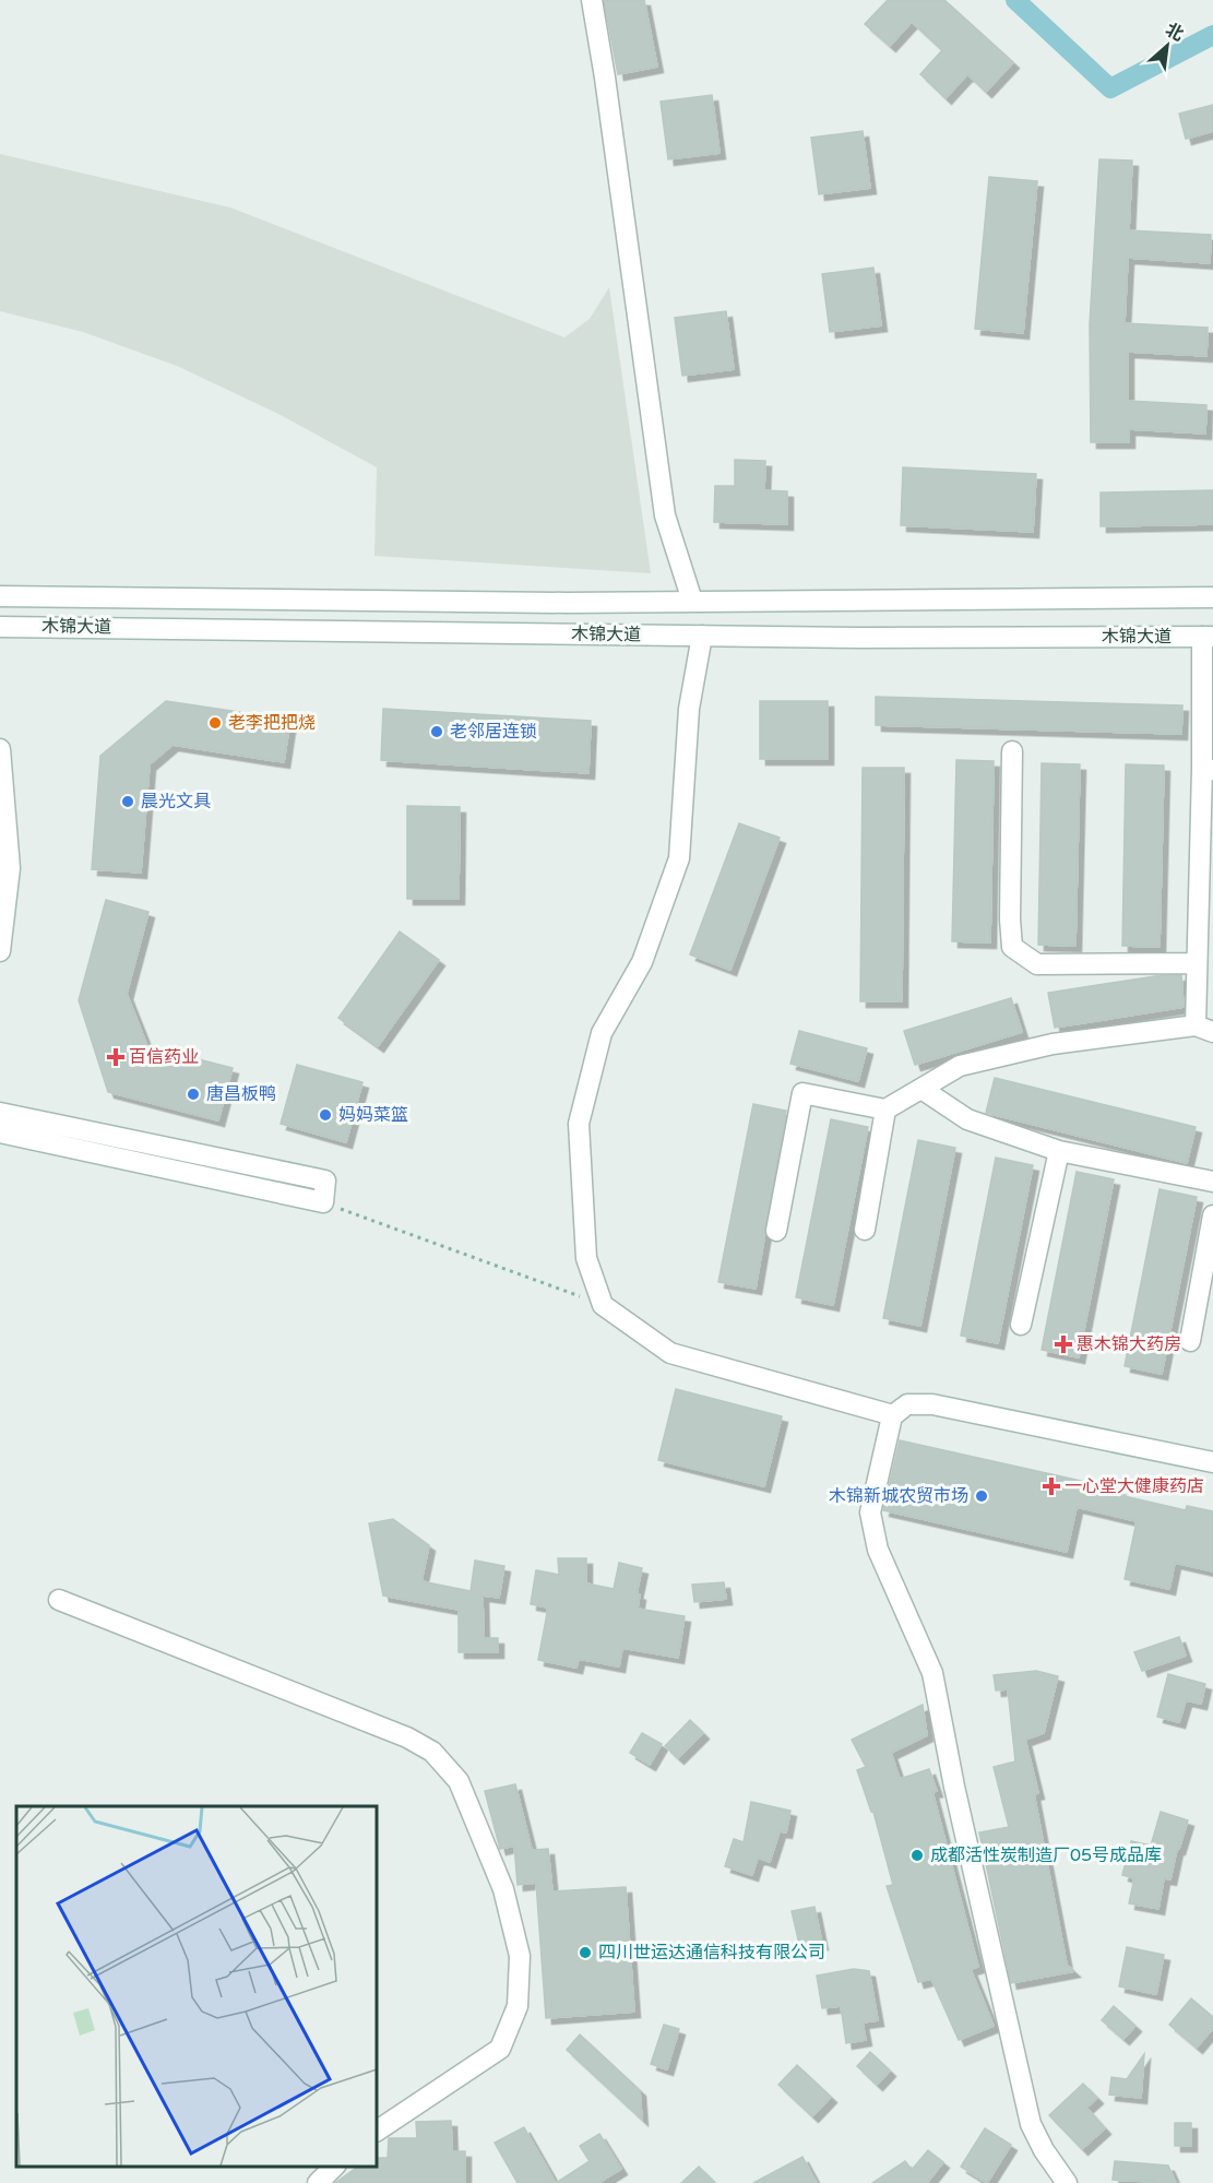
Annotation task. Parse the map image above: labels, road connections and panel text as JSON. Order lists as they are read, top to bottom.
{
  "streets": {
    "street": ["木锦大道"]
  },
  "places": {
    "other": [
      "老李把把烧",
      "老邻居连锁",
      "晨光文具",
      "唐昌板鸭",
      "妈妈菜篮",
      "木锦新城农贸市场",
      "成都活性炭制造厂05号成品库",
      "四川世运达通信科技有限公司"
    ],
    "health": ["百信药业", "惠木锦大药房", "一心堂大健康药店"]
  },
  "north": "top right"
}
